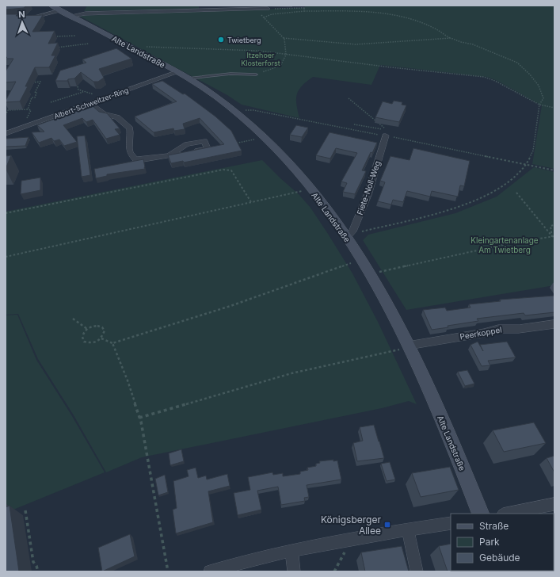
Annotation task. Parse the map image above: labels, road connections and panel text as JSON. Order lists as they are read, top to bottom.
{
  "streets": {
    "street": [
      "Alte Landstraße",
      "Albert-Schweitzer-Ring",
      "Fiete-Noll-Weg",
      "Peerkoppel"
    ]
  },
  "crossings": [
    ["Alte Landstraße", "Albert-Schweitzer-Ring"],
    ["Alte Landstraße", "Fiete-Noll-Weg"],
    ["Alte Landstraße", "Peerkoppel"]
  ],
  "parks": ["Itzehoer Klosterforst", "Kleingartenanlage Am Twietberg"],
  "places": {
    "other": ["Twietberg"],
    "transit": ["Königsberger Allee"]
  },
  "legend": ["Straße", "Park", "Gebäude"],
  "north": "top"
}
